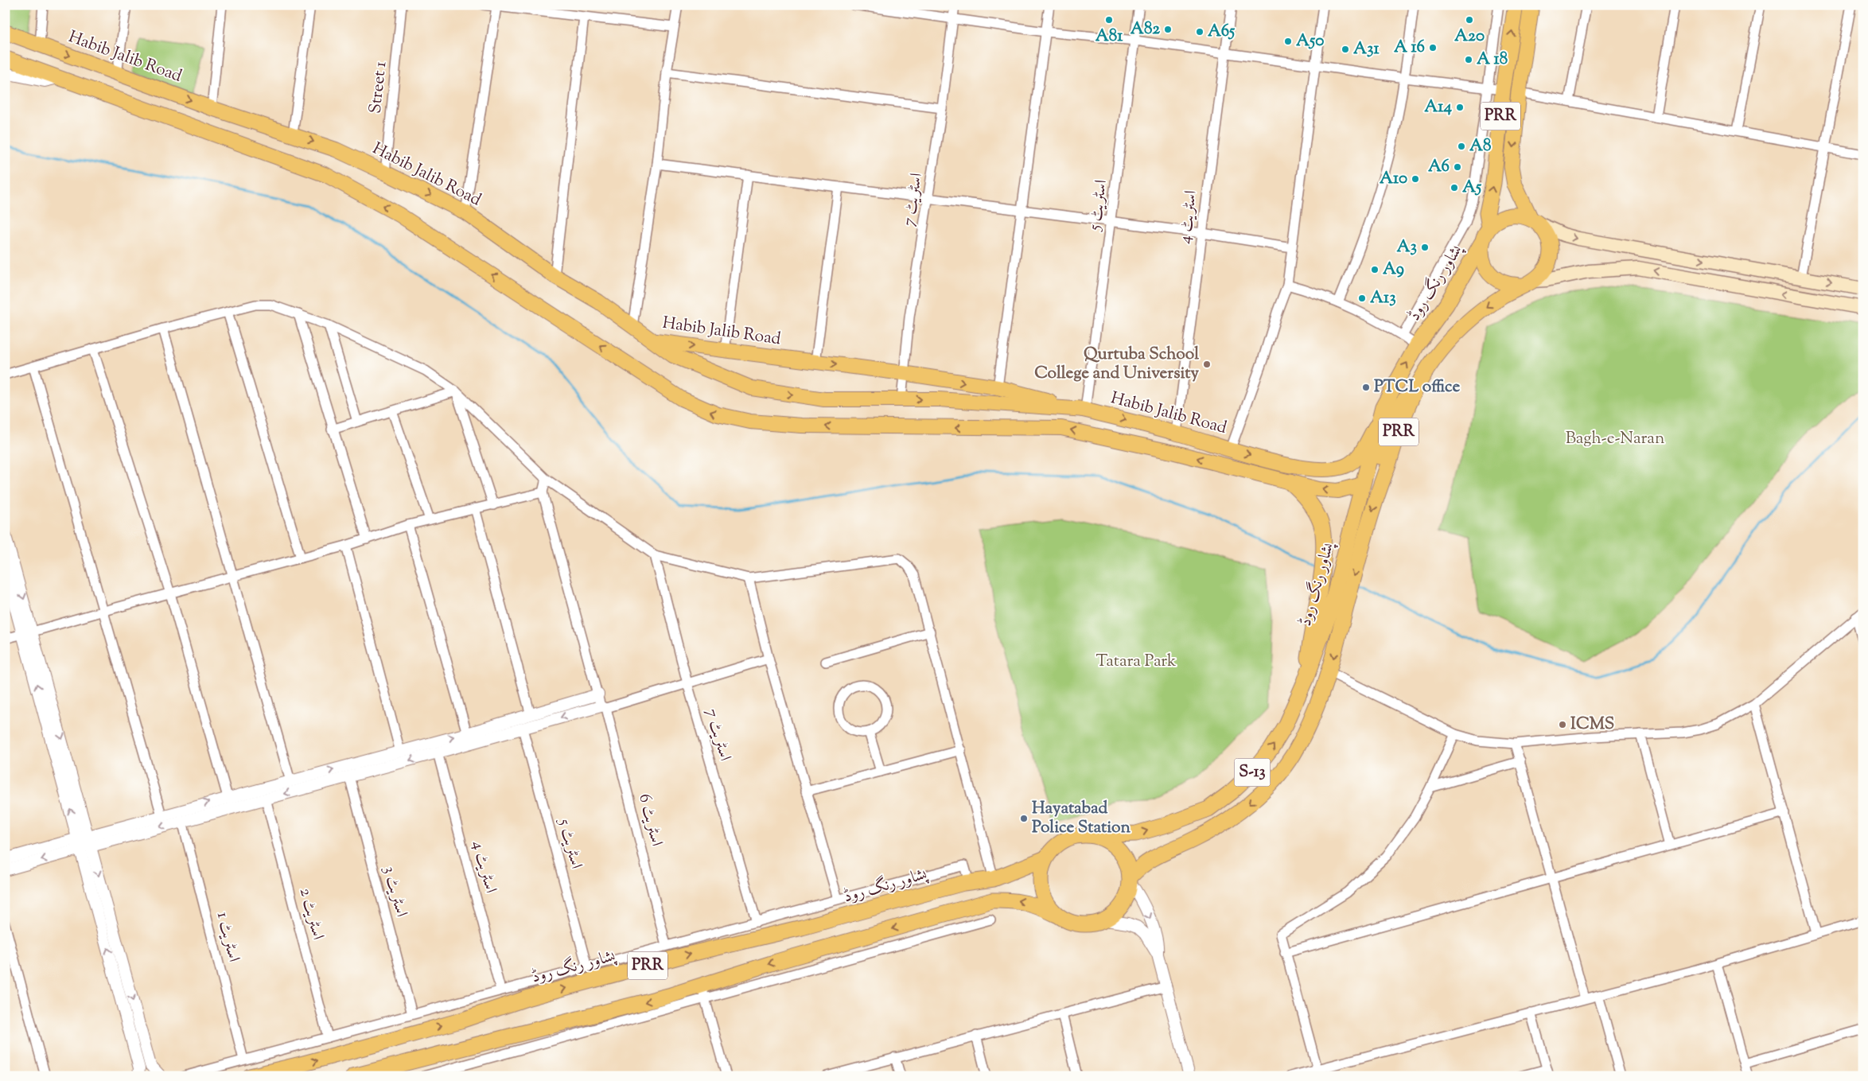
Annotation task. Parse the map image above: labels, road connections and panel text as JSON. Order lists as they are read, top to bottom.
{
  "streets": {
    "highway": ["PRR", "پشاور رنگ روڈ", "S-13"],
    "main road": ["Habib Jalib Road"],
    "street": [
      "Street 1",
      "اسٹریٹ 7",
      "اسٹریٹ 5",
      "اسٹریٹ 4",
      "اسٹریٹ 6",
      "اسٹریٹ 3",
      "اسٹریٹ 2",
      "اسٹریٹ 1"
    ]
  },
  "crossings": [
    ["Habib Jalib Road", "Street 1"],
    ["Habib Jalib Road", "اسٹریٹ 7"],
    ["Habib Jalib Road", "اسٹریٹ 5"],
    ["Habib Jalib Road", "اسٹریٹ 4"],
    ["Habib Jalib Road", "پشاور رنگ روڈ"],
    ["PRR", "پشاور رنگ روڈ"]
  ],
  "parks": ["Bagh-e-Naran", "Tatara Park"],
  "places": [
    "A81",
    "A20",
    "A82",
    "A65",
    "A50",
    "A 16",
    "A31",
    "A 18",
    "A14",
    "A8",
    "A6",
    "A10",
    "A5",
    "A3",
    "A9",
    "A13",
    "Qurtuba School College and University",
    "PTCL office",
    "ICMS",
    "Hayatabad Police Station"
  ]
}
